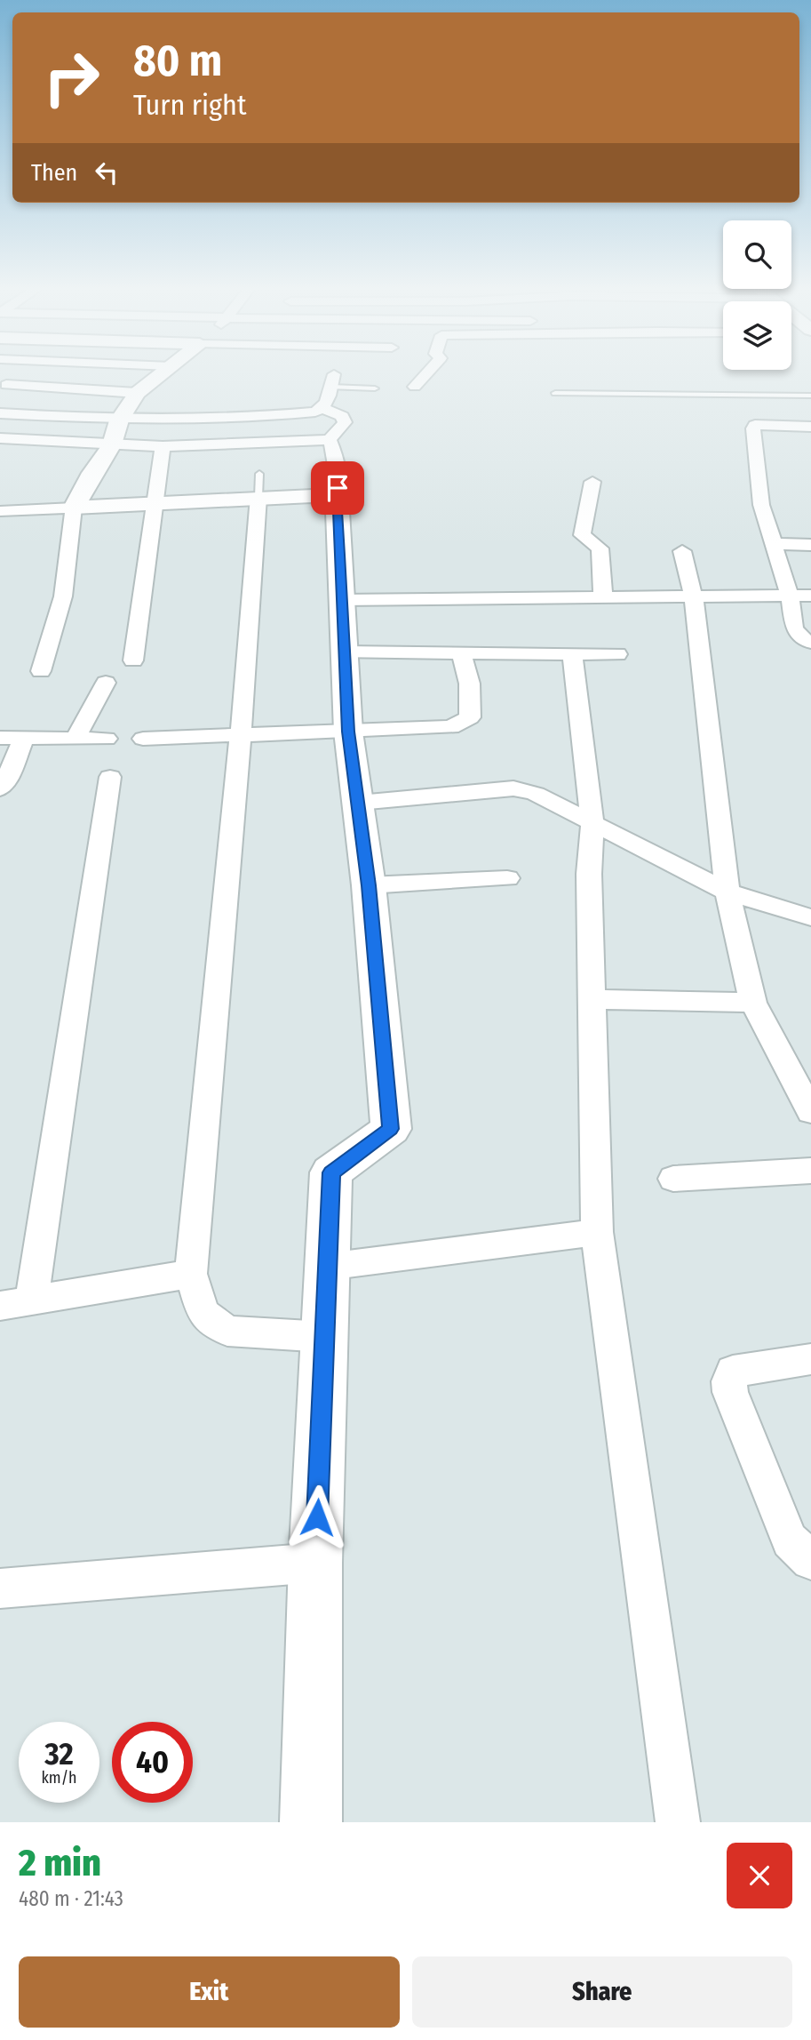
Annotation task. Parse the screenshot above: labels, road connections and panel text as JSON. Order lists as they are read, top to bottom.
{
  "page": {
    "turn": ["80 m", "Turn right"],
    "then": "Then",
    "speed": "32 km/h",
    "limit": "40",
    "heading": ["2 min", "480 m · 21:43"],
    "buttons": ["Exit", "Share"]
  }
}
